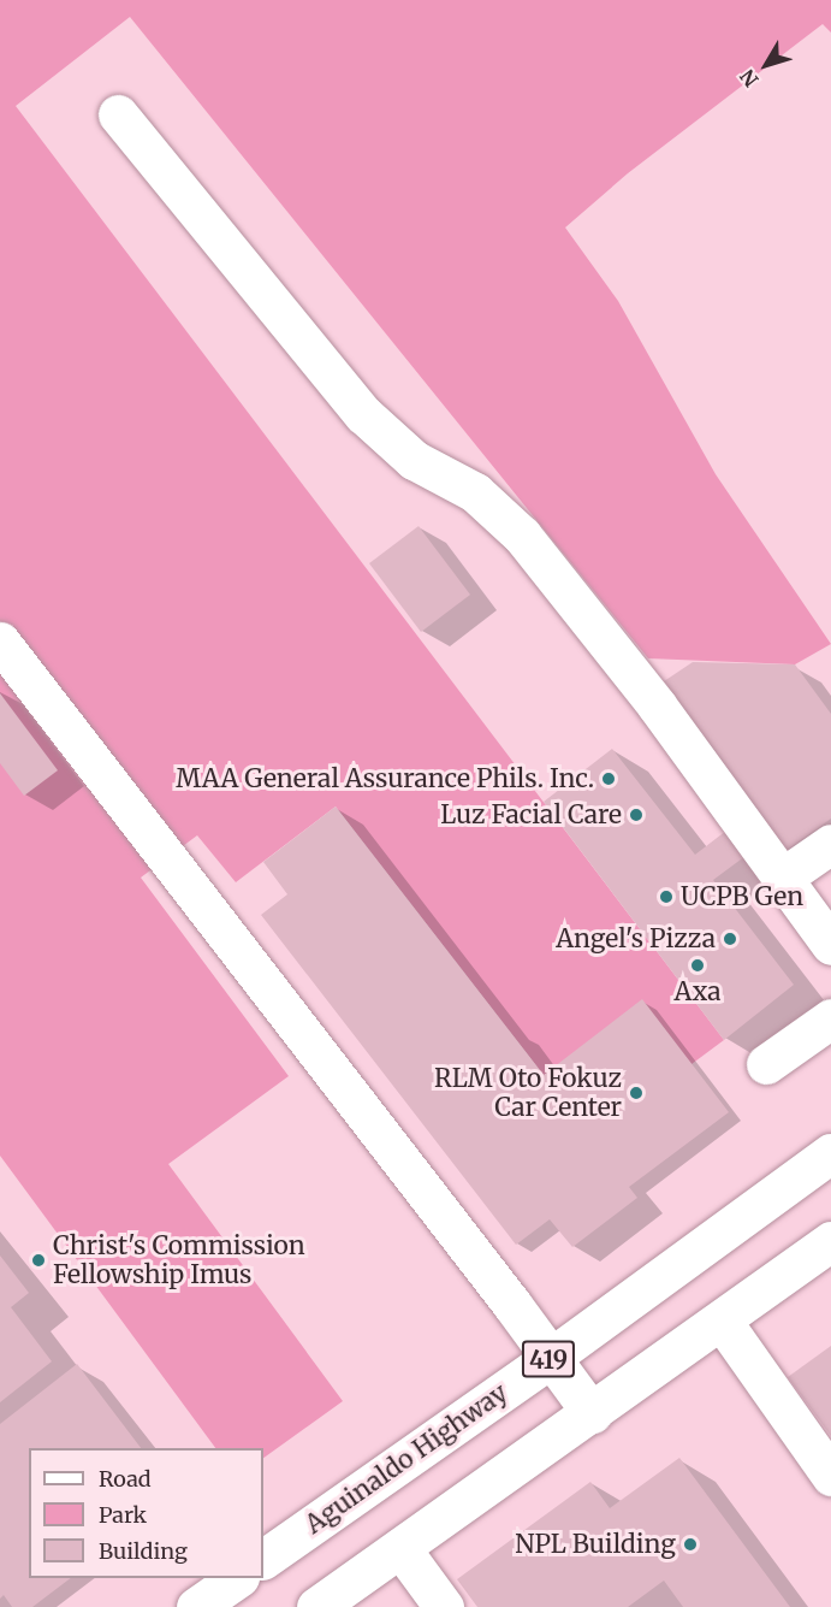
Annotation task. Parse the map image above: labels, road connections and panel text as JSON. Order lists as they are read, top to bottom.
{
  "streets": {
    "main road": ["419", "Aguinaldo Highway"]
  },
  "places": [
    "MAA General Assurance Phils. Inc.",
    "Luz Facial Care",
    "UCPB Gen",
    "Angel's Pizza",
    "Axa",
    "RLM Oto Fokuz Car Center",
    "Christ's Commission Fellowship Imus",
    "NPL Building"
  ],
  "legend": ["Road", "Park", "Building"],
  "north": "bottom left"
}
